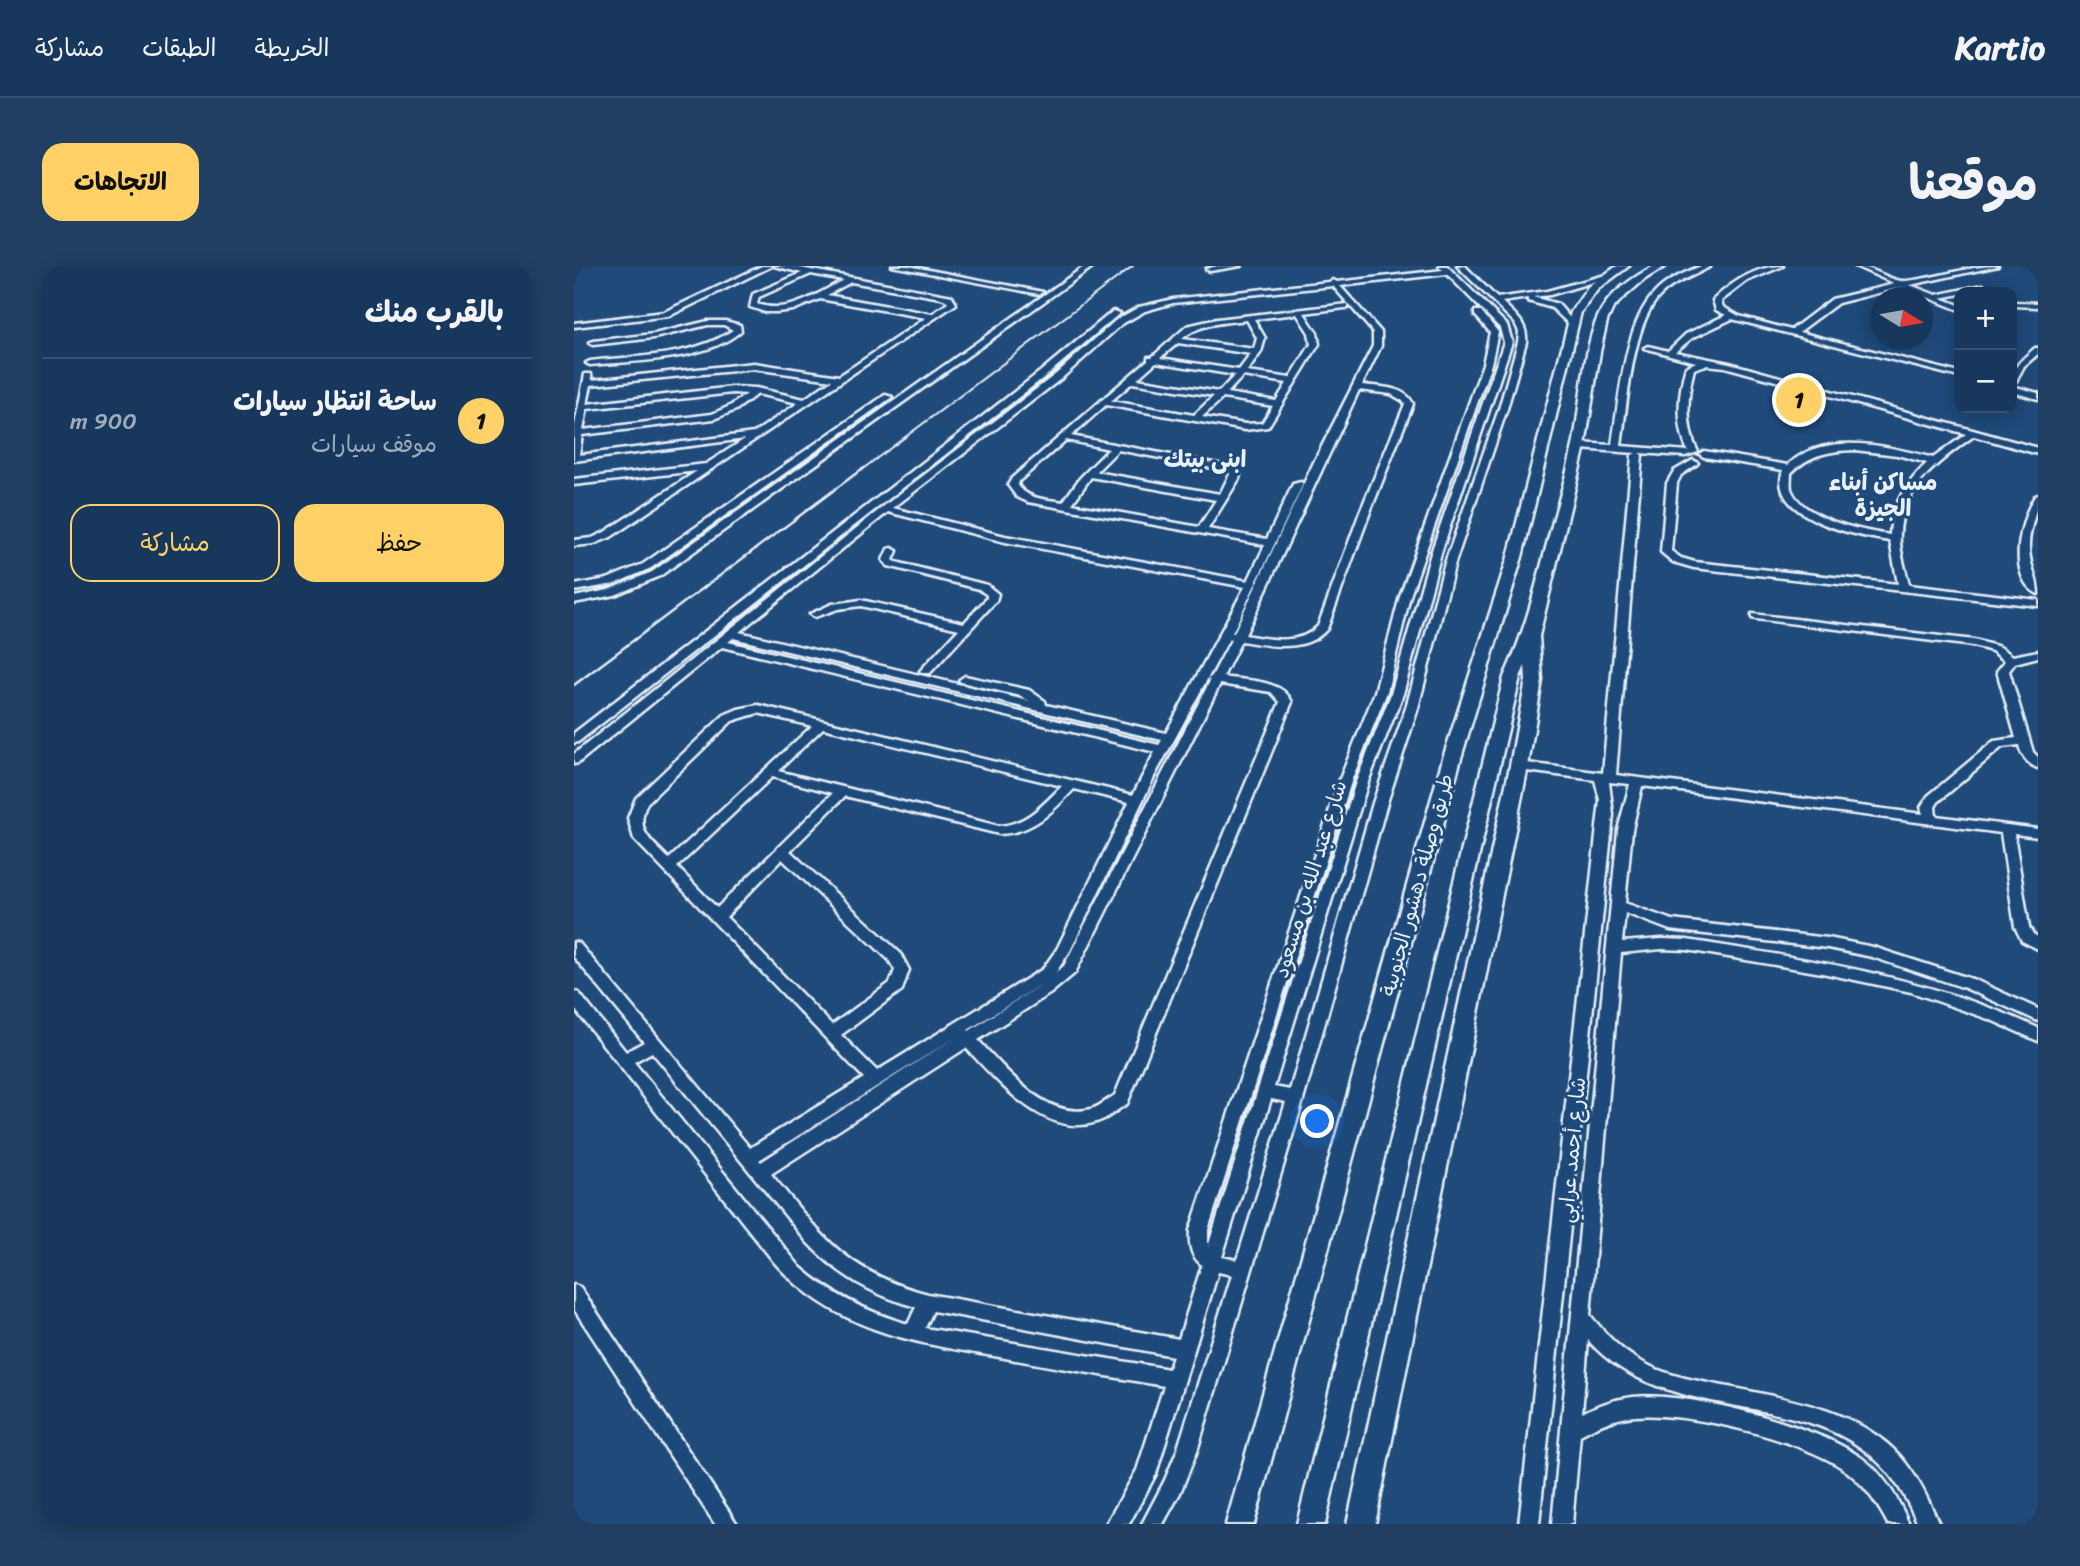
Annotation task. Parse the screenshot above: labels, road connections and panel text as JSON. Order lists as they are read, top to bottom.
{
  "streets": {
    "highway": ["طريق وصلة دهشور الجنوبية"],
    "street": ["شارع عبد الله بن مسعود", "شارع أحمد عرابي"]
  },
  "districts": ["ابنى بيتك", "مساكن أبناء الجيزة"],
  "north": "right",
  "page": {
    "header": "Kartio",
    "nav": ["الخريطة", "الطبقات", "مشاركة"],
    "title": "موقعنا",
    "buttons": [
      "الاتجاهات",
      ["حفظ", "مشاركة"]
    ],
    "heading": "بالقرب منك",
    "map_buttons": ["+", "−"],
    "list": [
      {
        "mark": "1",
        "name": "ساحة انتظار سيارات",
        "note": "موقف سيارات",
        "value": "900 m"
      }
    ],
    "pins": "1"
  }
}
